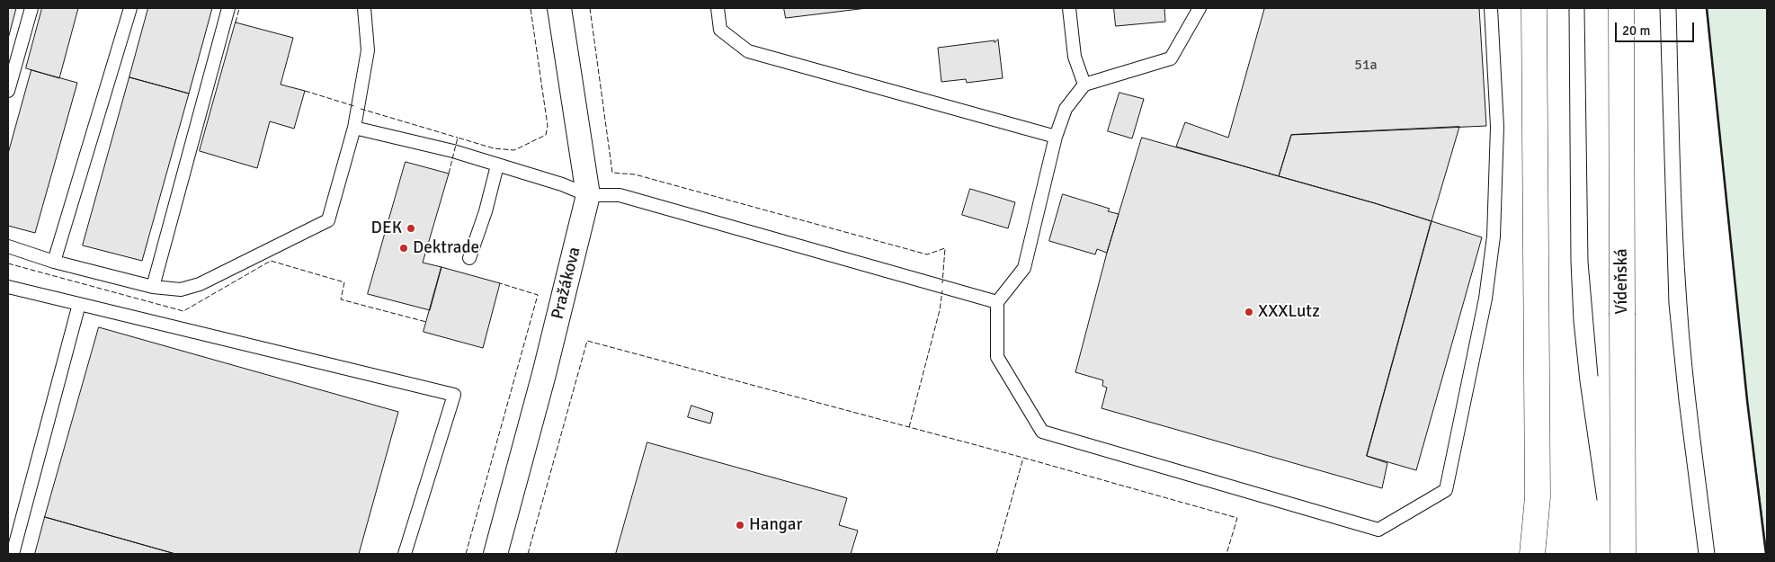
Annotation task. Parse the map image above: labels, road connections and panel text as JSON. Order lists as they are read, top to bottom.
{
  "streets": {
    "highway": ["Vídeňská"],
    "street": ["Pražákova"]
  },
  "places": [
    "DEK",
    "Dektrade",
    "XXXLutz",
    "Hangar"
  ],
  "house_numbers": ["51a"],
  "scale_bar": "20 m"
}
